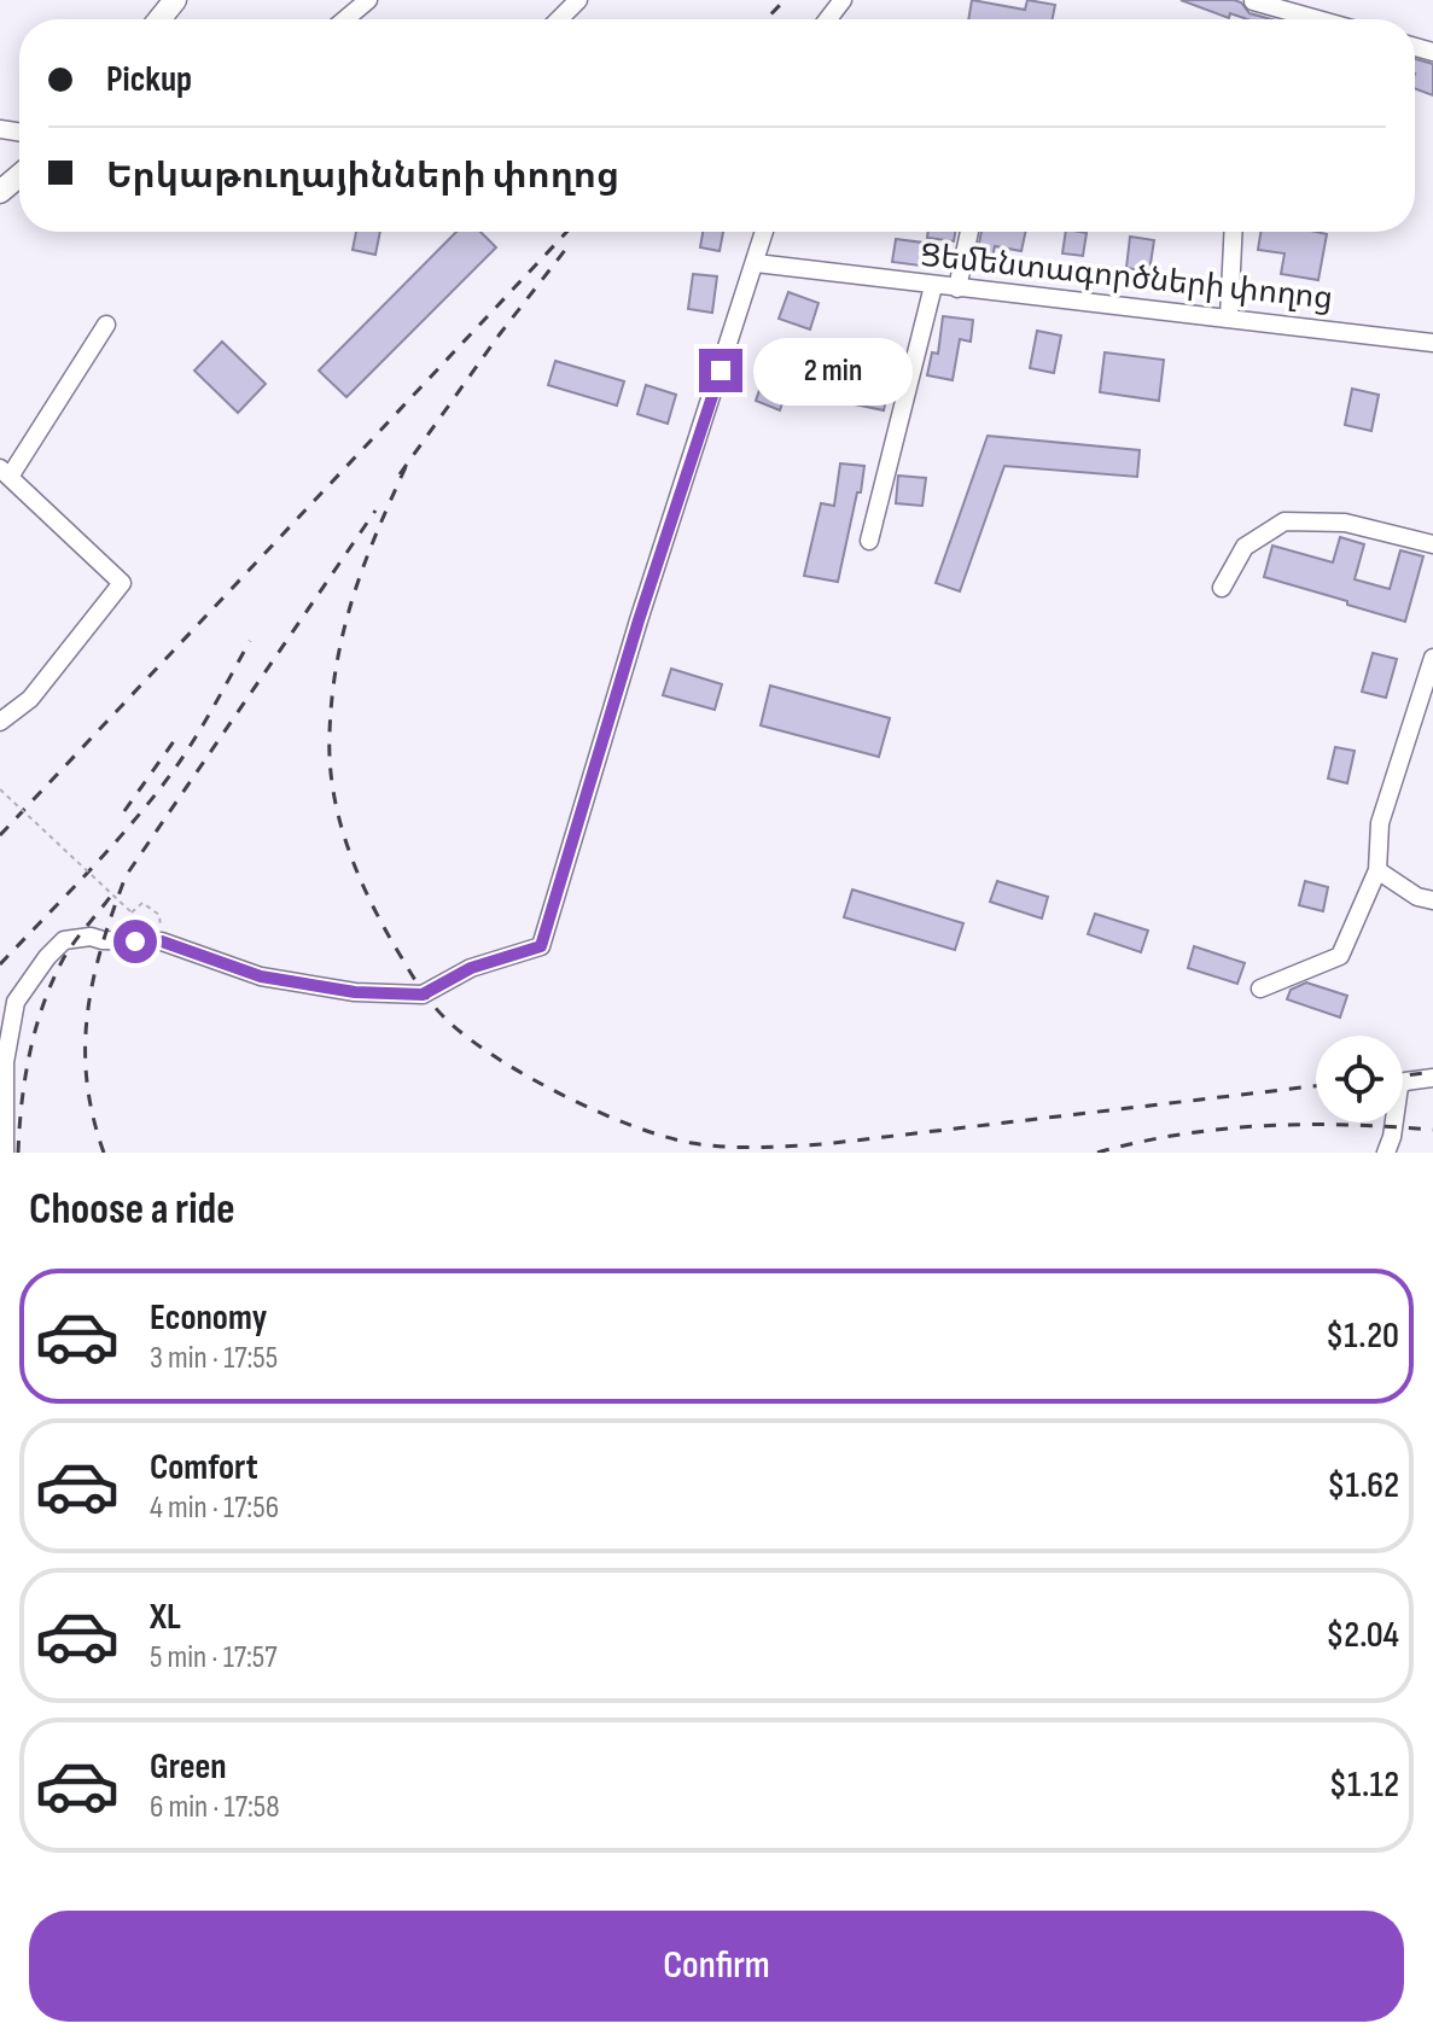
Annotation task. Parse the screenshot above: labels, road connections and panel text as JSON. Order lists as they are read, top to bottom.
{
  "streets": {
    "street": ["Ցեմենտագործների փողոց"]
  },
  "page": {
    "banner": ["Pickup", "Երկաթուղայինների փողոց"],
    "bubble": "2 min",
    "heading": "Choose a ride",
    "list": [
      {
        "name": "Economy",
        "note": "3 min · 17:55",
        "value": "$1.20"
      },
      {
        "name": "Comfort",
        "note": "4 min · 17:56",
        "value": "$1.62"
      },
      {
        "name": "XL",
        "note": "5 min · 17:57",
        "value": "$2.04"
      },
      {
        "name": "Green",
        "note": "6 min · 17:58",
        "value": "$1.12"
      }
    ],
    "buttons": "Confirm"
  }
}
